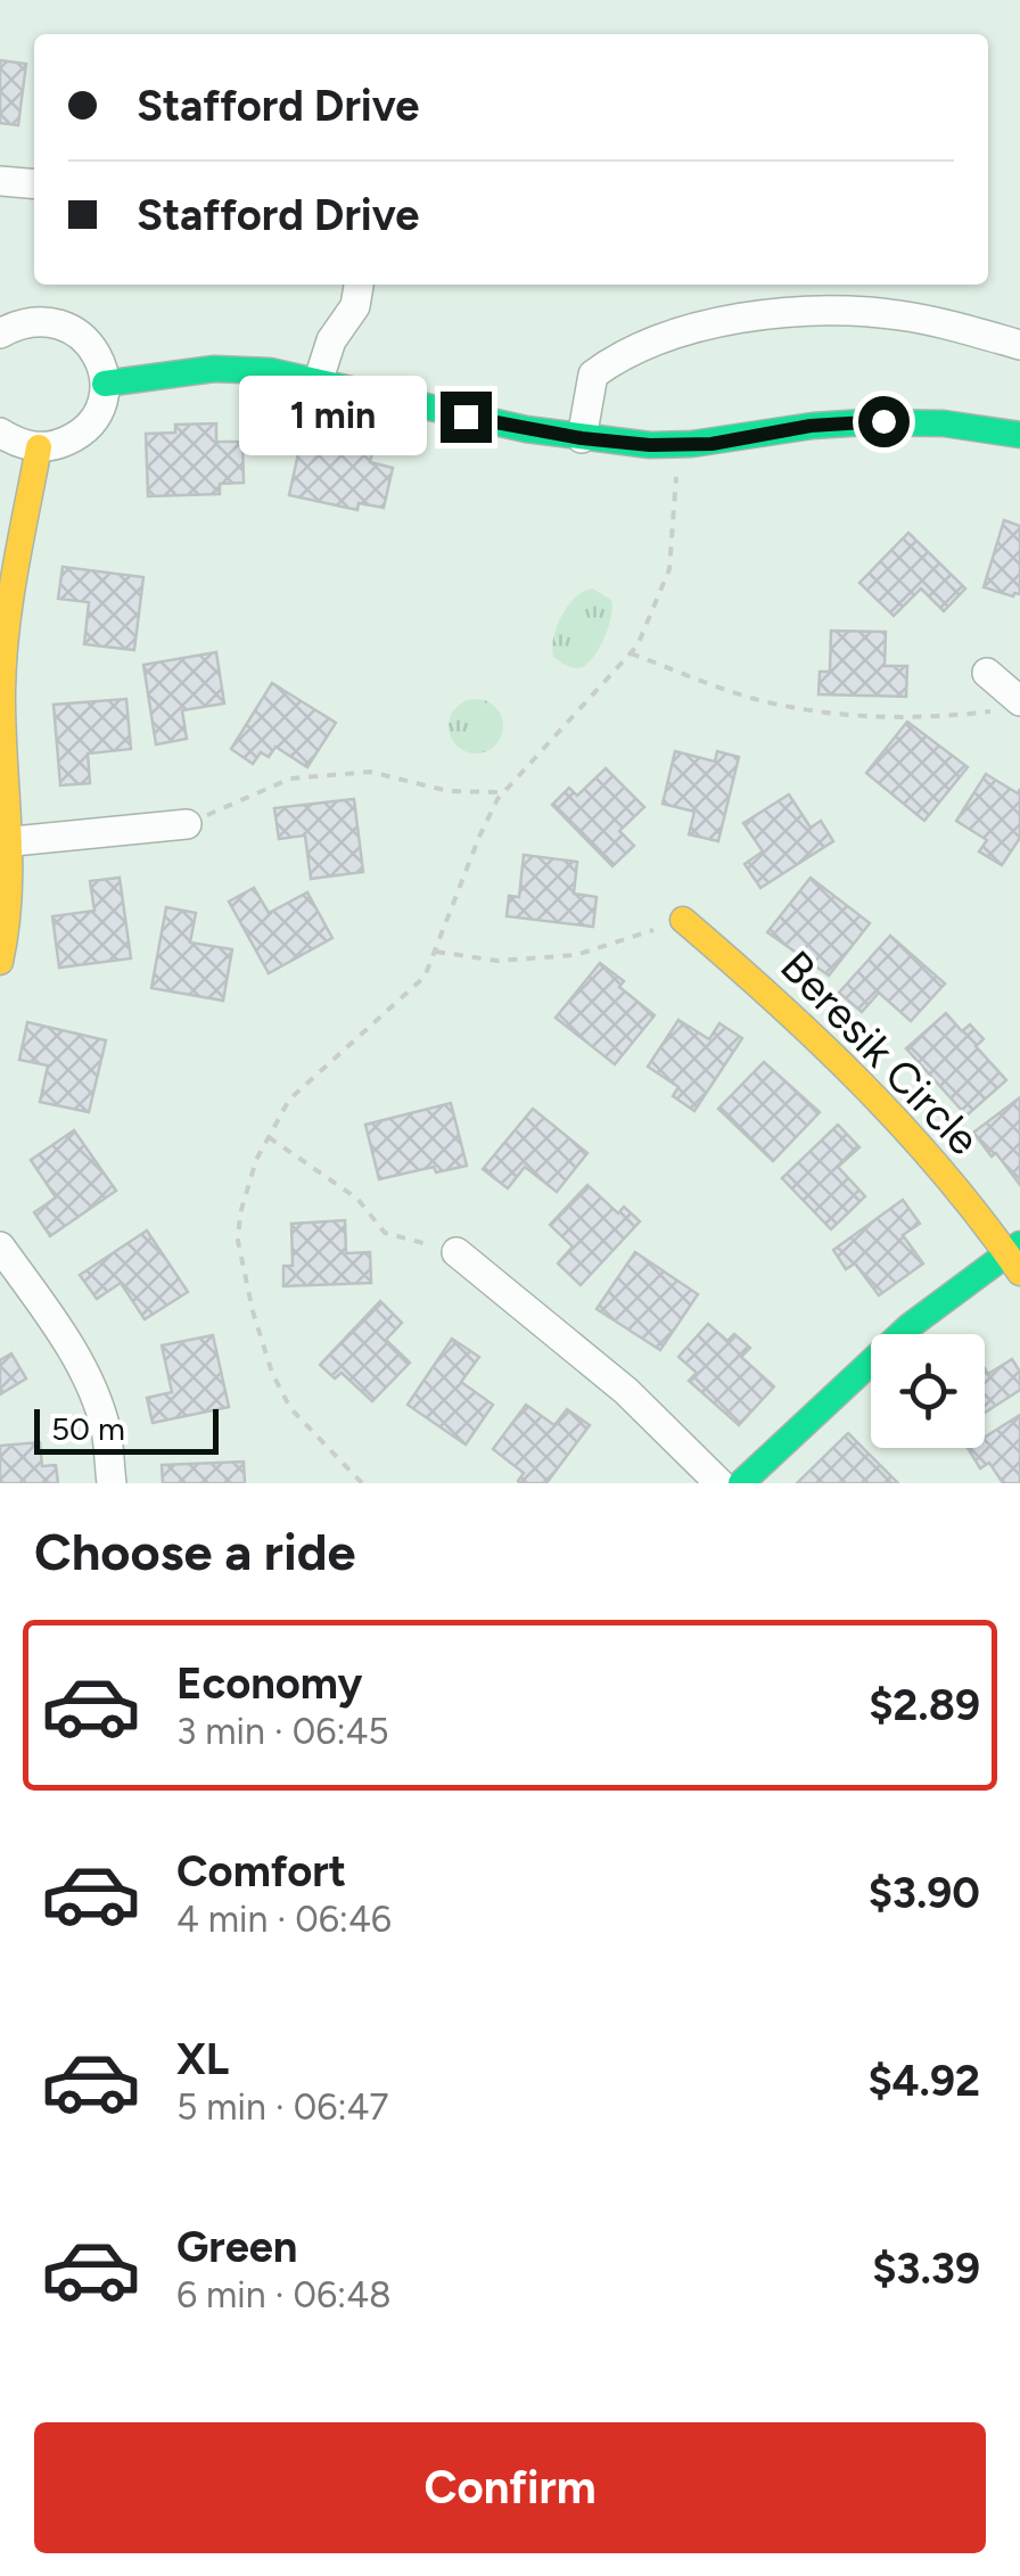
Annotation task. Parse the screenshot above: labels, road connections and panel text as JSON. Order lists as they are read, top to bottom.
{
  "streets": {
    "street": ["Beresik Circle"]
  },
  "scale_bar": "50 m",
  "page": {
    "banner": ["Stafford Drive", "Stafford Drive"],
    "bubble": "1 min",
    "scale": "50 m",
    "heading": "Choose a ride",
    "list": [
      {
        "name": "Economy",
        "note": "3 min · 06:45",
        "value": "$2.89"
      },
      {
        "name": "Comfort",
        "note": "4 min · 06:46",
        "value": "$3.90"
      },
      {
        "name": "XL",
        "note": "5 min · 06:47",
        "value": "$4.92"
      },
      {
        "name": "Green",
        "note": "6 min · 06:48",
        "value": "$3.39"
      }
    ],
    "buttons": "Confirm"
  }
}
